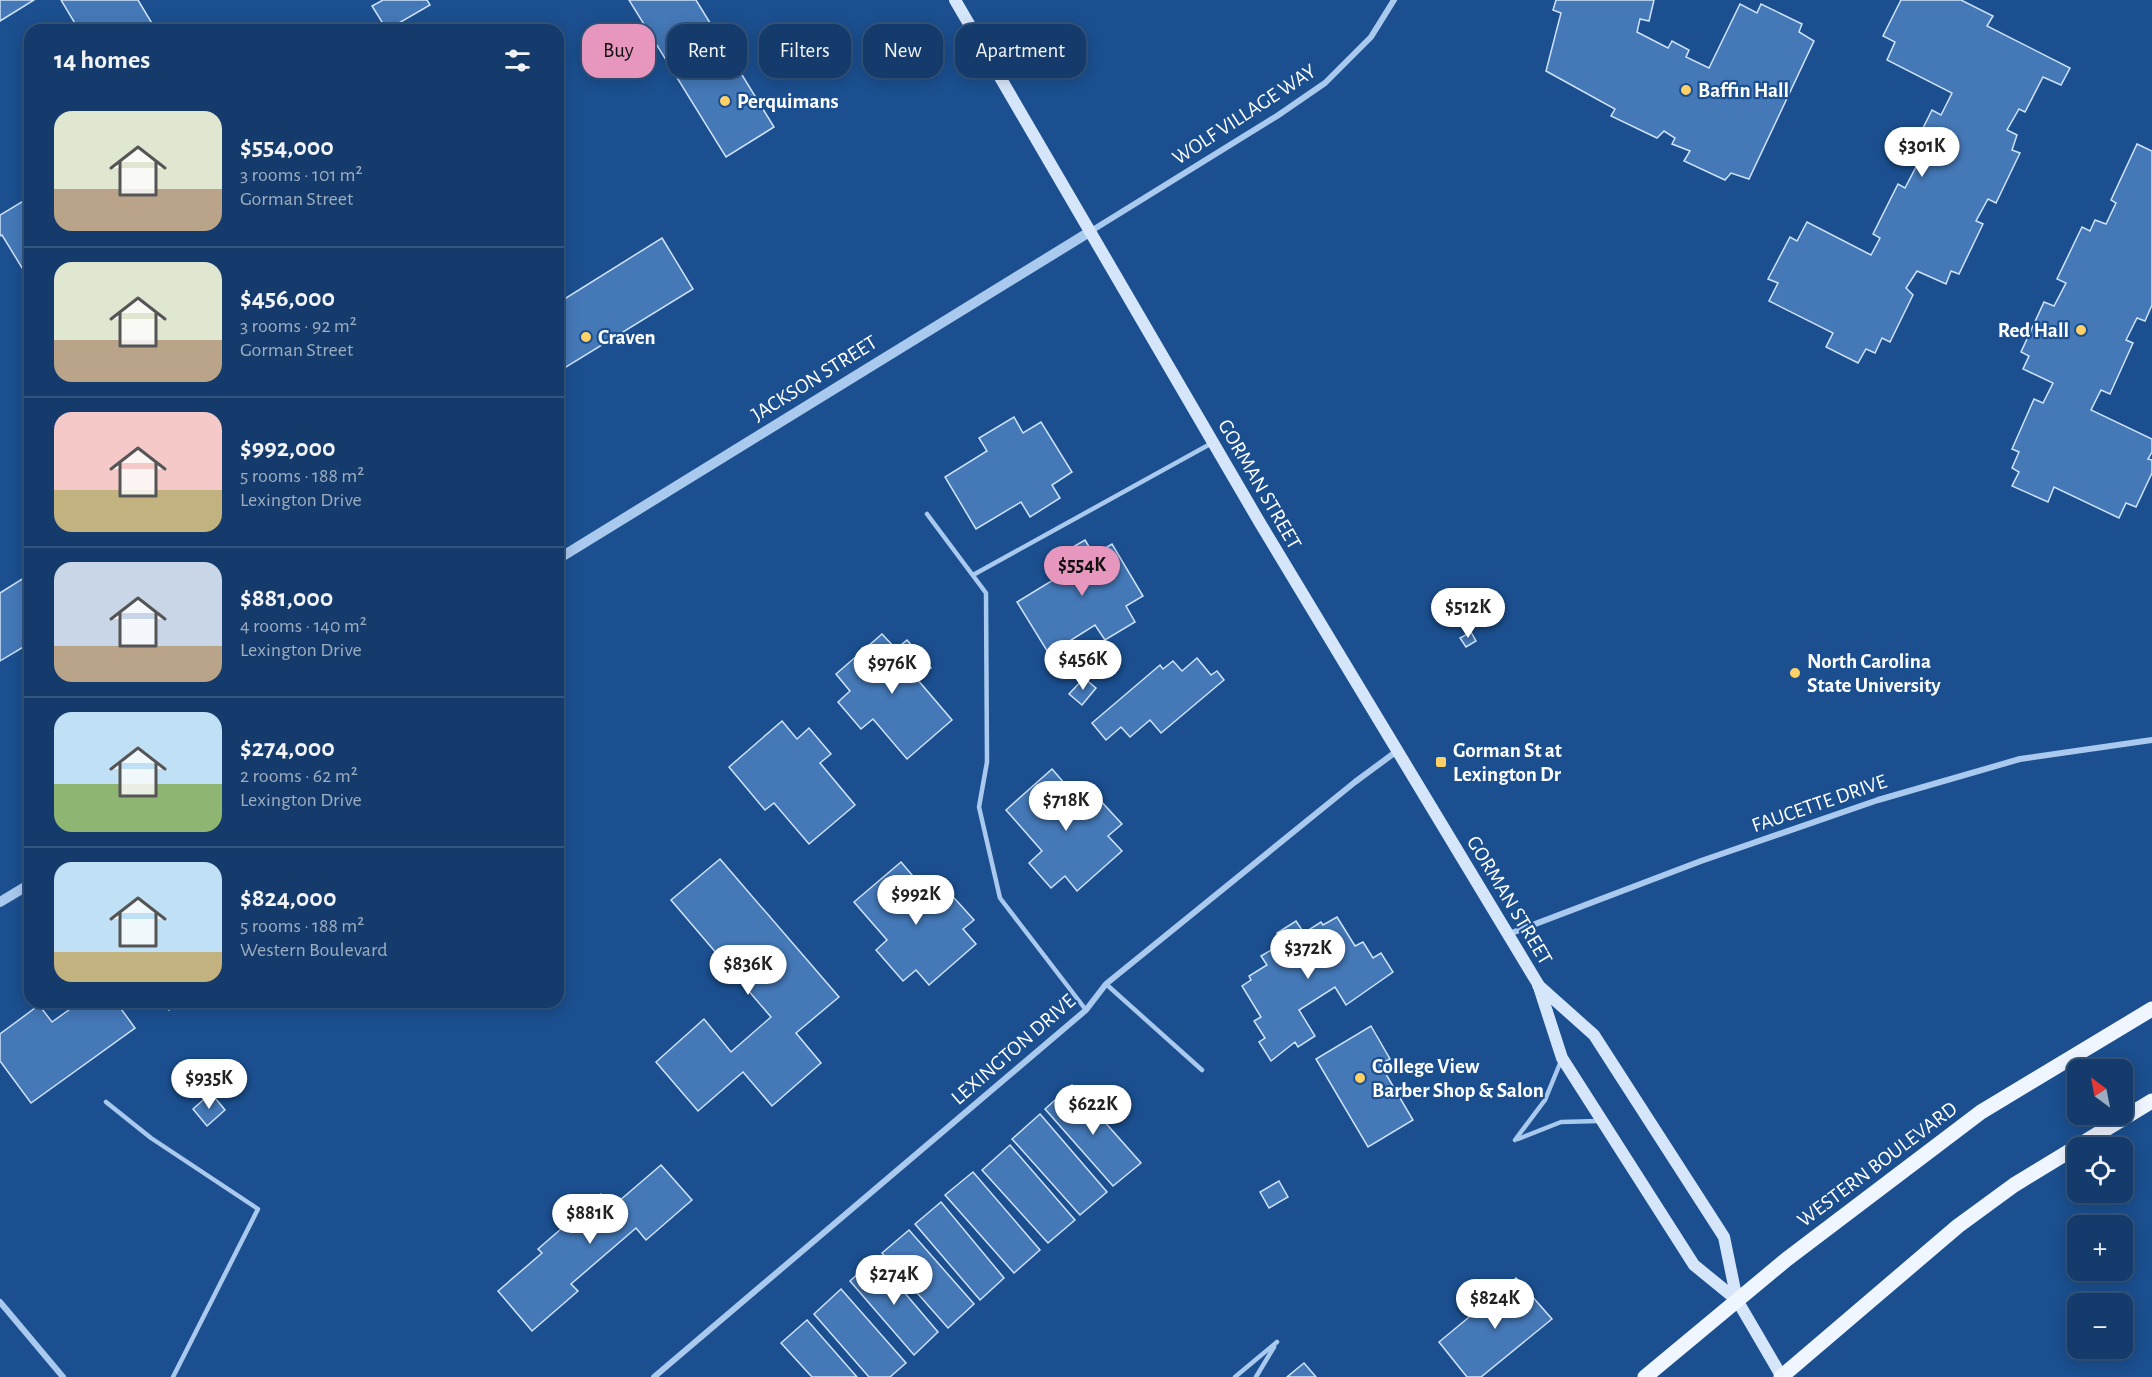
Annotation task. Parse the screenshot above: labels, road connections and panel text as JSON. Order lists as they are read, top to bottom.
{
  "streets": {
    "main road": ["GORMAN STREET", "WESTERN BOULEVARD"],
    "street": [
      "WOLF VILLAGE WAY",
      "JACKSON STREET",
      "FAUCETTE DRIVE",
      "LEXINGTON DRIVE"
    ]
  },
  "crossings": [
    ["WOLF VILLAGE WAY", "JACKSON STREET"],
    ["WOLF VILLAGE WAY", "GORMAN STREET"],
    ["JACKSON STREET", "GORMAN STREET"],
    ["GORMAN STREET", "FAUCETTE DRIVE"],
    ["GORMAN STREET", "LEXINGTON DRIVE"],
    ["GORMAN STREET", "WESTERN BOULEVARD"]
  ],
  "places": {
    "other": [
      "Baffin Hall",
      "Perquimans",
      "Red Hall",
      "Craven",
      "North Carolina State University",
      "College View Barber Shop & Salon"
    ],
    "transit": ["Gorman St at Lexington Dr"]
  },
  "north": "top left",
  "page": {
    "chip": [
      "Buy",
      "Rent",
      "Filters",
      "New",
      "Apartment"
    ],
    "heading": "14 homes",
    "list": [
      {
        "name": "$554,000",
        "note": "3 rooms · 101 m² · Gorman Street"
      },
      {
        "name": "$456,000",
        "note": "3 rooms · 92 m² · Gorman Street"
      },
      {
        "name": "$992,000",
        "note": "5 rooms · 188 m² · Lexington Drive"
      },
      {
        "name": "$881,000",
        "note": "4 rooms · 140 m² · Lexington Drive"
      },
      {
        "name": "$274,000",
        "note": "2 rooms · 62 m² · Lexington Drive"
      },
      {
        "name": "$824,000",
        "note": "5 rooms · 188 m² · Western Boulevard"
      }
    ],
    "price": [
      "$301K",
      "$554K",
      "$512K",
      "$456K",
      "$976K",
      "$718K",
      "$992K",
      "$372K",
      "$836K",
      "$935K",
      "$622K",
      "$881K",
      "$274K",
      "$824K"
    ],
    "map_buttons": ["+", "−"]
  }
}
